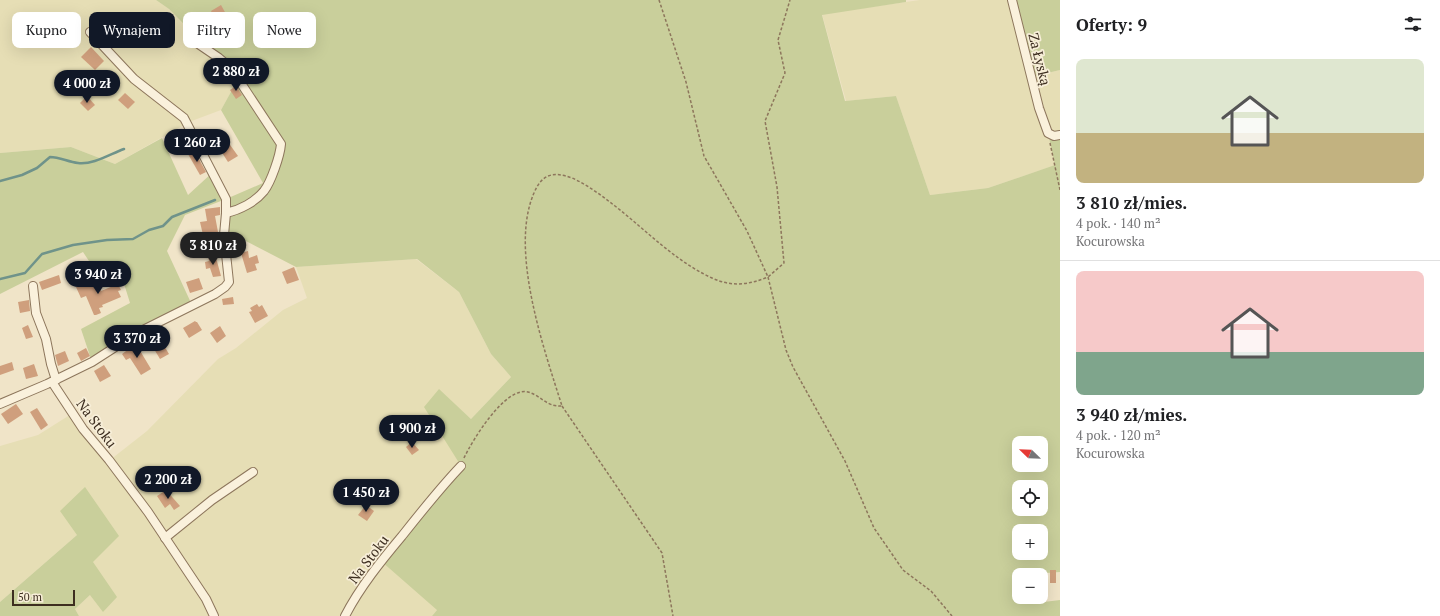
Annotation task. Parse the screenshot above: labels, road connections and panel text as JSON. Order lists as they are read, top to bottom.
{
  "streets": {
    "street": ["Za Łyską", "Na Stoku"]
  },
  "scale_bar": "50 m",
  "north": "top left",
  "page": {
    "heading": "Oferty: 9",
    "chip": [
      "Kupno",
      "Wynajem",
      "Filtry",
      "Nowe"
    ],
    "list": [
      {
        "name": "3 810 zł/mies.",
        "note": "4 pok. · 140 m² · Kocurowska"
      },
      {
        "name": "3 940 zł/mies.",
        "note": "4 pok. · 120 m² · Kocurowska"
      }
    ],
    "price": [
      "2 880 zł",
      "4 000 zł",
      "1 260 zł",
      "3 810 zł",
      "3 940 zł",
      "3 370 zł",
      "1 900 zł",
      "2 200 zł",
      "1 450 zł"
    ],
    "map_buttons": ["+", "−"],
    "scale": "50 m"
  }
}
